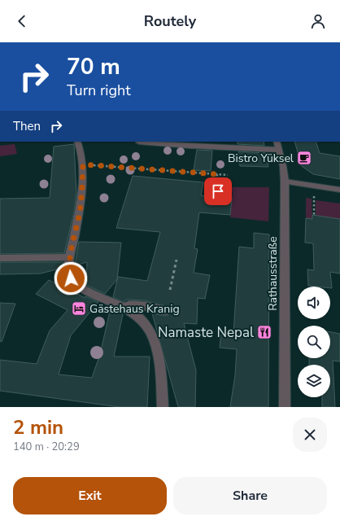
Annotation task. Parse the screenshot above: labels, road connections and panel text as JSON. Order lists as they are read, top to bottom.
{
  "streets": {
    "street": ["Rathausstraße"]
  },
  "places": {
    "cafe": ["Bistro Yüksel"],
    "hotel": ["Gästehaus Kranig"],
    "restaurant": ["Namaste Nepal"]
  },
  "page": {
    "header": "Routely",
    "turn": ["70 m", "Turn right"],
    "then": "Then",
    "heading": ["2 min", "140 m · 20:29"],
    "buttons": ["Exit", "Share"]
  }
}
